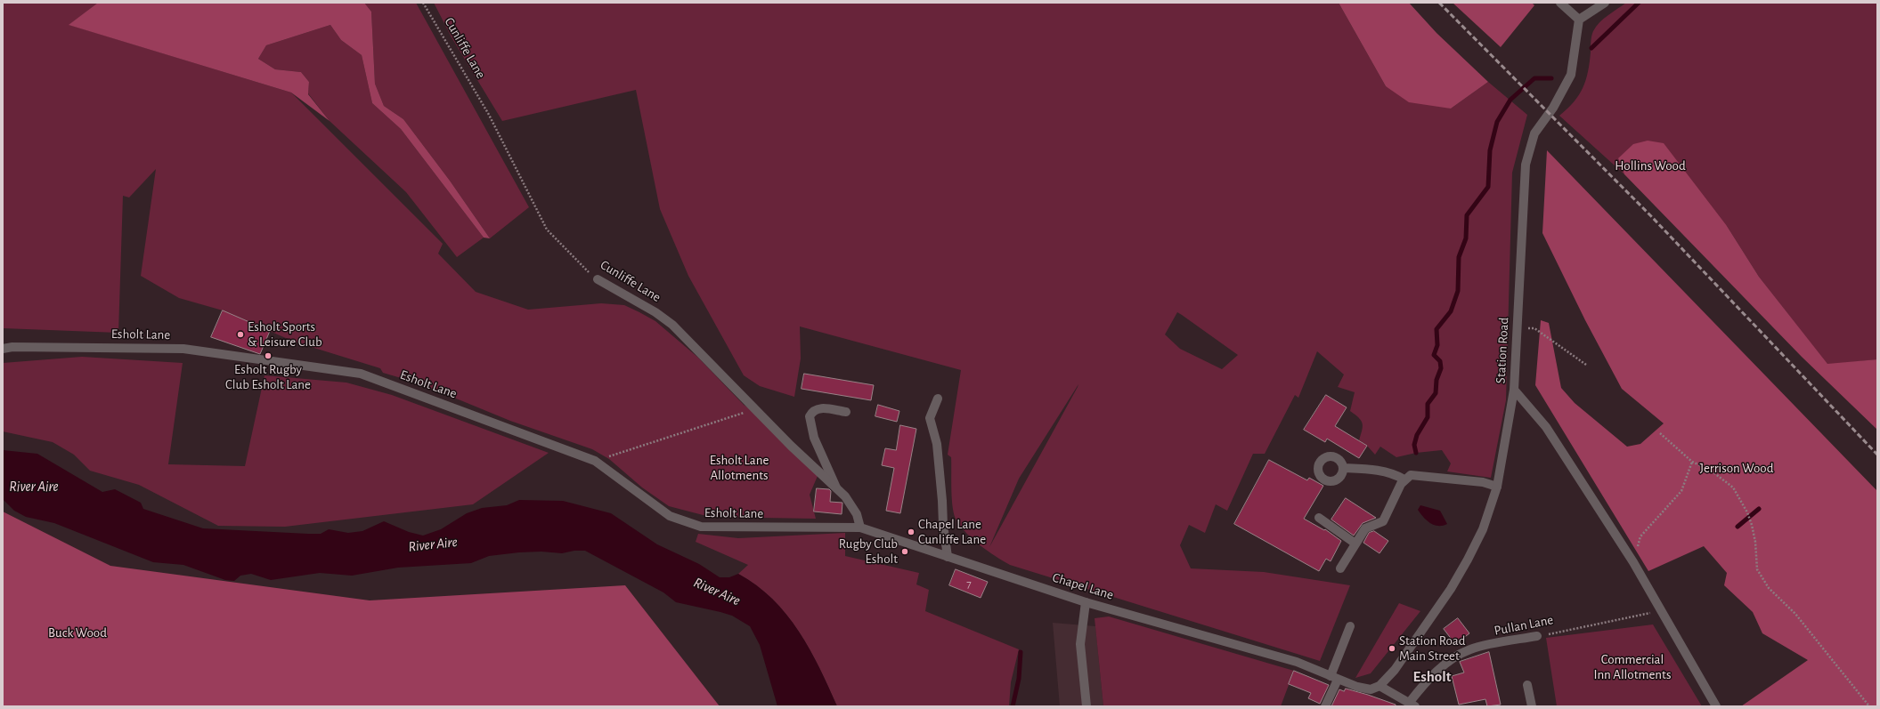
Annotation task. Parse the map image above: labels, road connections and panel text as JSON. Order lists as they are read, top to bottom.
{
  "streets": {
    "street": [
      "Cunliffe Lane",
      "Esholt Lane",
      "Station Road",
      "Chapel Lane",
      "Pullan Lane"
    ]
  },
  "crossings": [
    ["Cunliffe Lane", "Chapel Lane"],
    ["Esholt Lane", "Chapel Lane"],
    ["Station Road", "Chapel Lane"]
  ],
  "districts": ["Esholt"],
  "water": ["River Aire"],
  "parks": [
    "Hollins Wood",
    "Esholt Lane Allotments",
    "Jerrison Wood",
    "Buck Wood",
    "Commercial Inn Allotments"
  ],
  "places": [
    "Esholt Sports & Leisure Club",
    "Esholt Rugby Club Esholt Lane",
    "Chapel Lane Cunliffe Lane",
    "Rugby Club Esholt",
    "Station Road Main Street"
  ],
  "house_numbers": ["7"]
}
